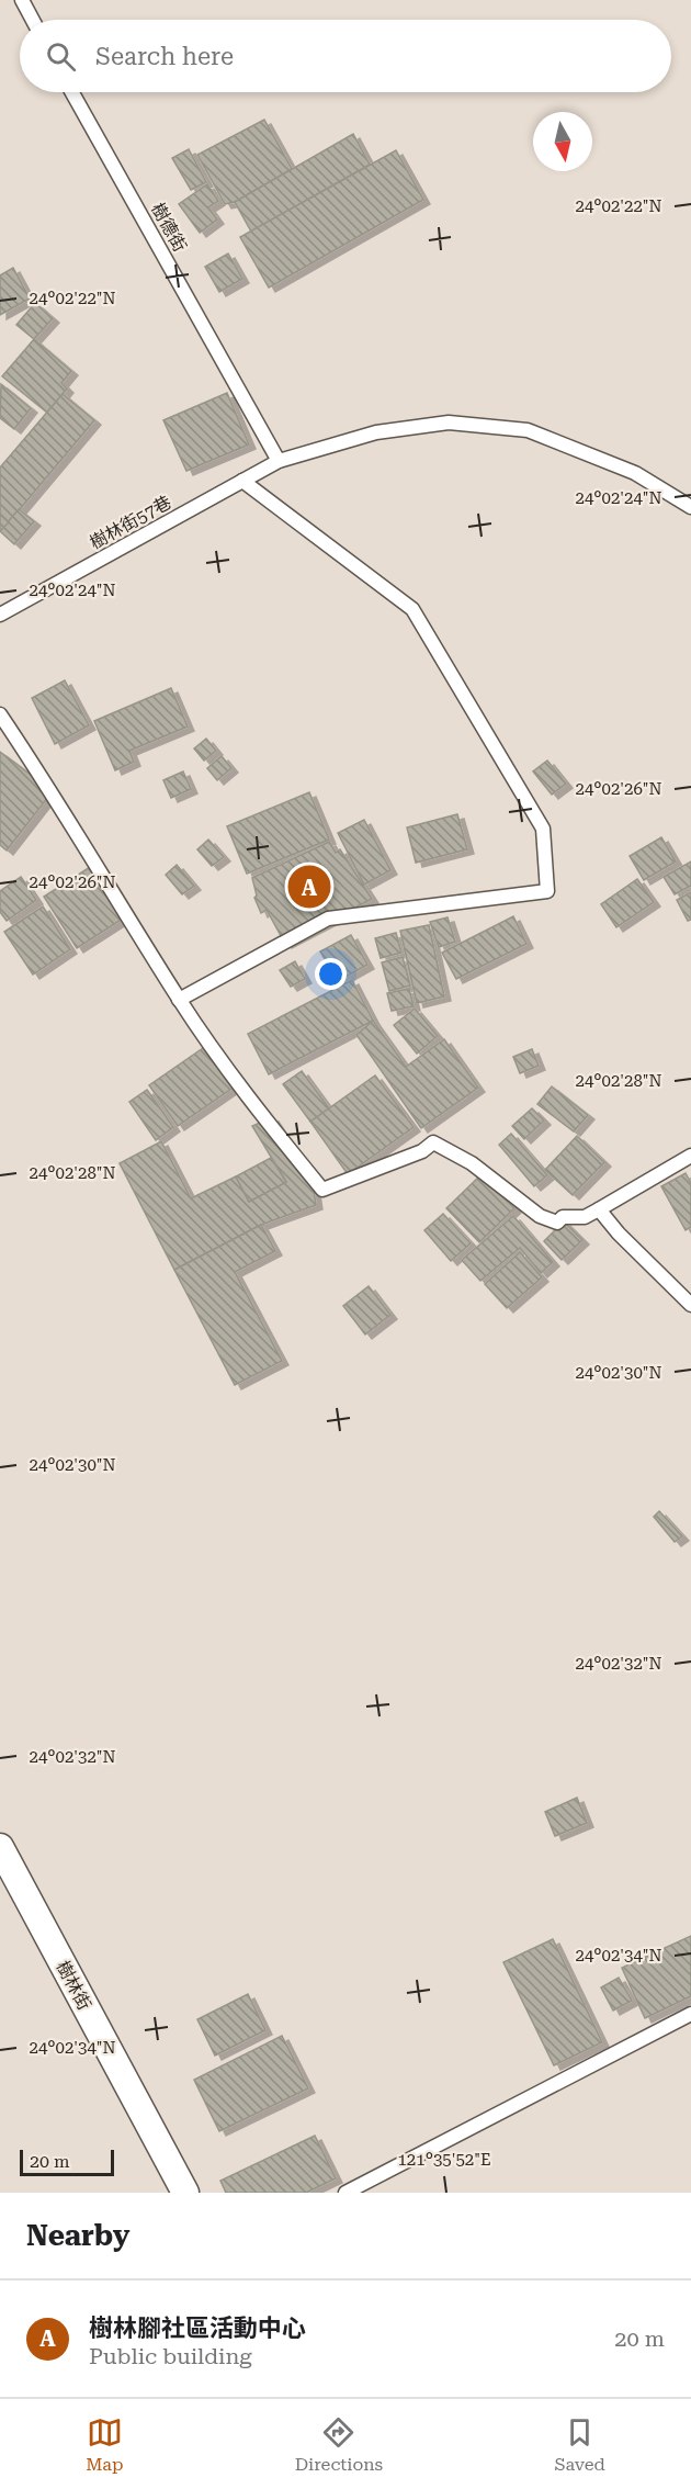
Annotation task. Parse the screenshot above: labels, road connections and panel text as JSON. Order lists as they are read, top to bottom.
{
  "streets": {
    "street": ["樹林街"],
    "lane": ["樹德街", "樹林街57巷"]
  },
  "crossings": [
    ["樹德街", "樹林街57巷"]
  ],
  "scale_bar": "20 m",
  "north": "bottom",
  "page": {
    "search": "Search here",
    "pins": "A",
    "scale": "20 m",
    "heading": "Nearby",
    "list": [
      {
        "mark": "A",
        "name": "樹林腳社區活動中心",
        "note": "Public building",
        "value": "20 m"
      }
    ],
    "nav": ["Map", "Directions", "Saved"]
  },
  "coordinates": [
    "24°02'22\"N",
    "24°02'24\"N",
    "24°02'26\"N",
    "24°02'28\"N",
    "24°02'30\"N",
    "24°02'32\"N",
    "24°02'34\"N",
    "121°35'52\"E"
  ]
}
